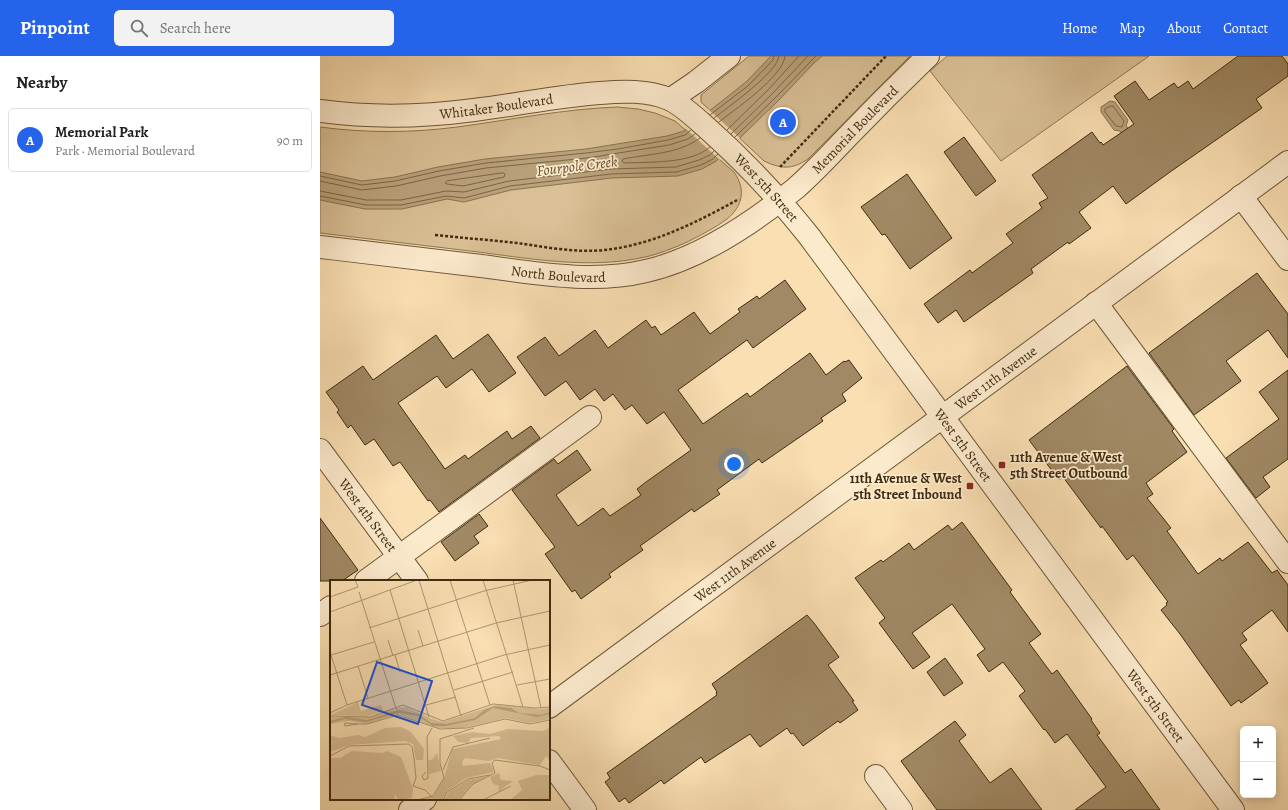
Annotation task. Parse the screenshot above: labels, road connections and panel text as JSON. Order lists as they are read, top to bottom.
{
  "streets": {
    "street": [
      "Whitaker Boulevard",
      "Memorial Boulevard",
      "West 5th Street",
      "North Boulevard",
      "West 11th Avenue",
      "West 4th Street"
    ]
  },
  "crossings": [
    ["Whitaker Boulevard", "West 5th Street"],
    ["Memorial Boulevard", "West 5th Street"],
    ["Memorial Boulevard", "North Boulevard"],
    ["West 5th Street", "North Boulevard"],
    ["West 5th Street", "West 11th Avenue"]
  ],
  "water": ["Fourpole Creek"],
  "places": {
    "transit": ["11th Avenue & West 5th Street Outbound", "11th Avenue & West 5th Street Inbound"]
  },
  "page": {
    "header": "Pinpoint",
    "search": "Search here",
    "nav": [
      "Home",
      "Map",
      "About",
      "Contact"
    ],
    "heading": "Nearby",
    "pins": "A",
    "list": [
      {
        "mark": "A",
        "name": "Memorial Park",
        "note": "Park · Memorial Boulevard",
        "value": "90 m"
      }
    ],
    "map_buttons": ["+", "−"]
  }
}
